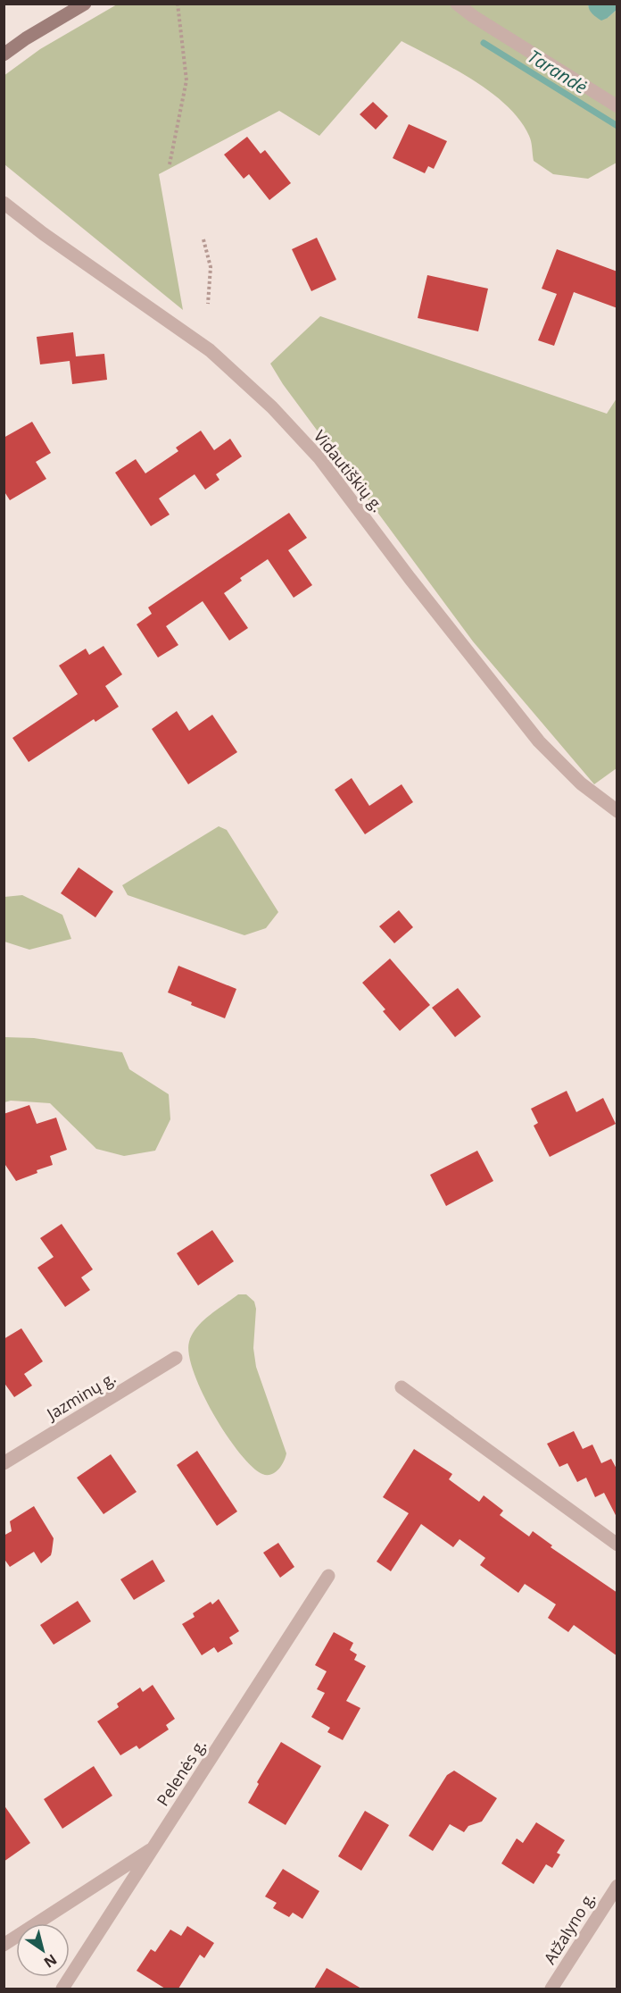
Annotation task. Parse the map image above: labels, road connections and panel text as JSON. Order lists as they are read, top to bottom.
{
  "streets": {
    "street": [
      "Vidautiškių g.",
      "Jazminų g.",
      "Pelenės g.",
      "Atžalyno g."
    ]
  },
  "water": ["Tarandė"],
  "north": "bottom right"
}
